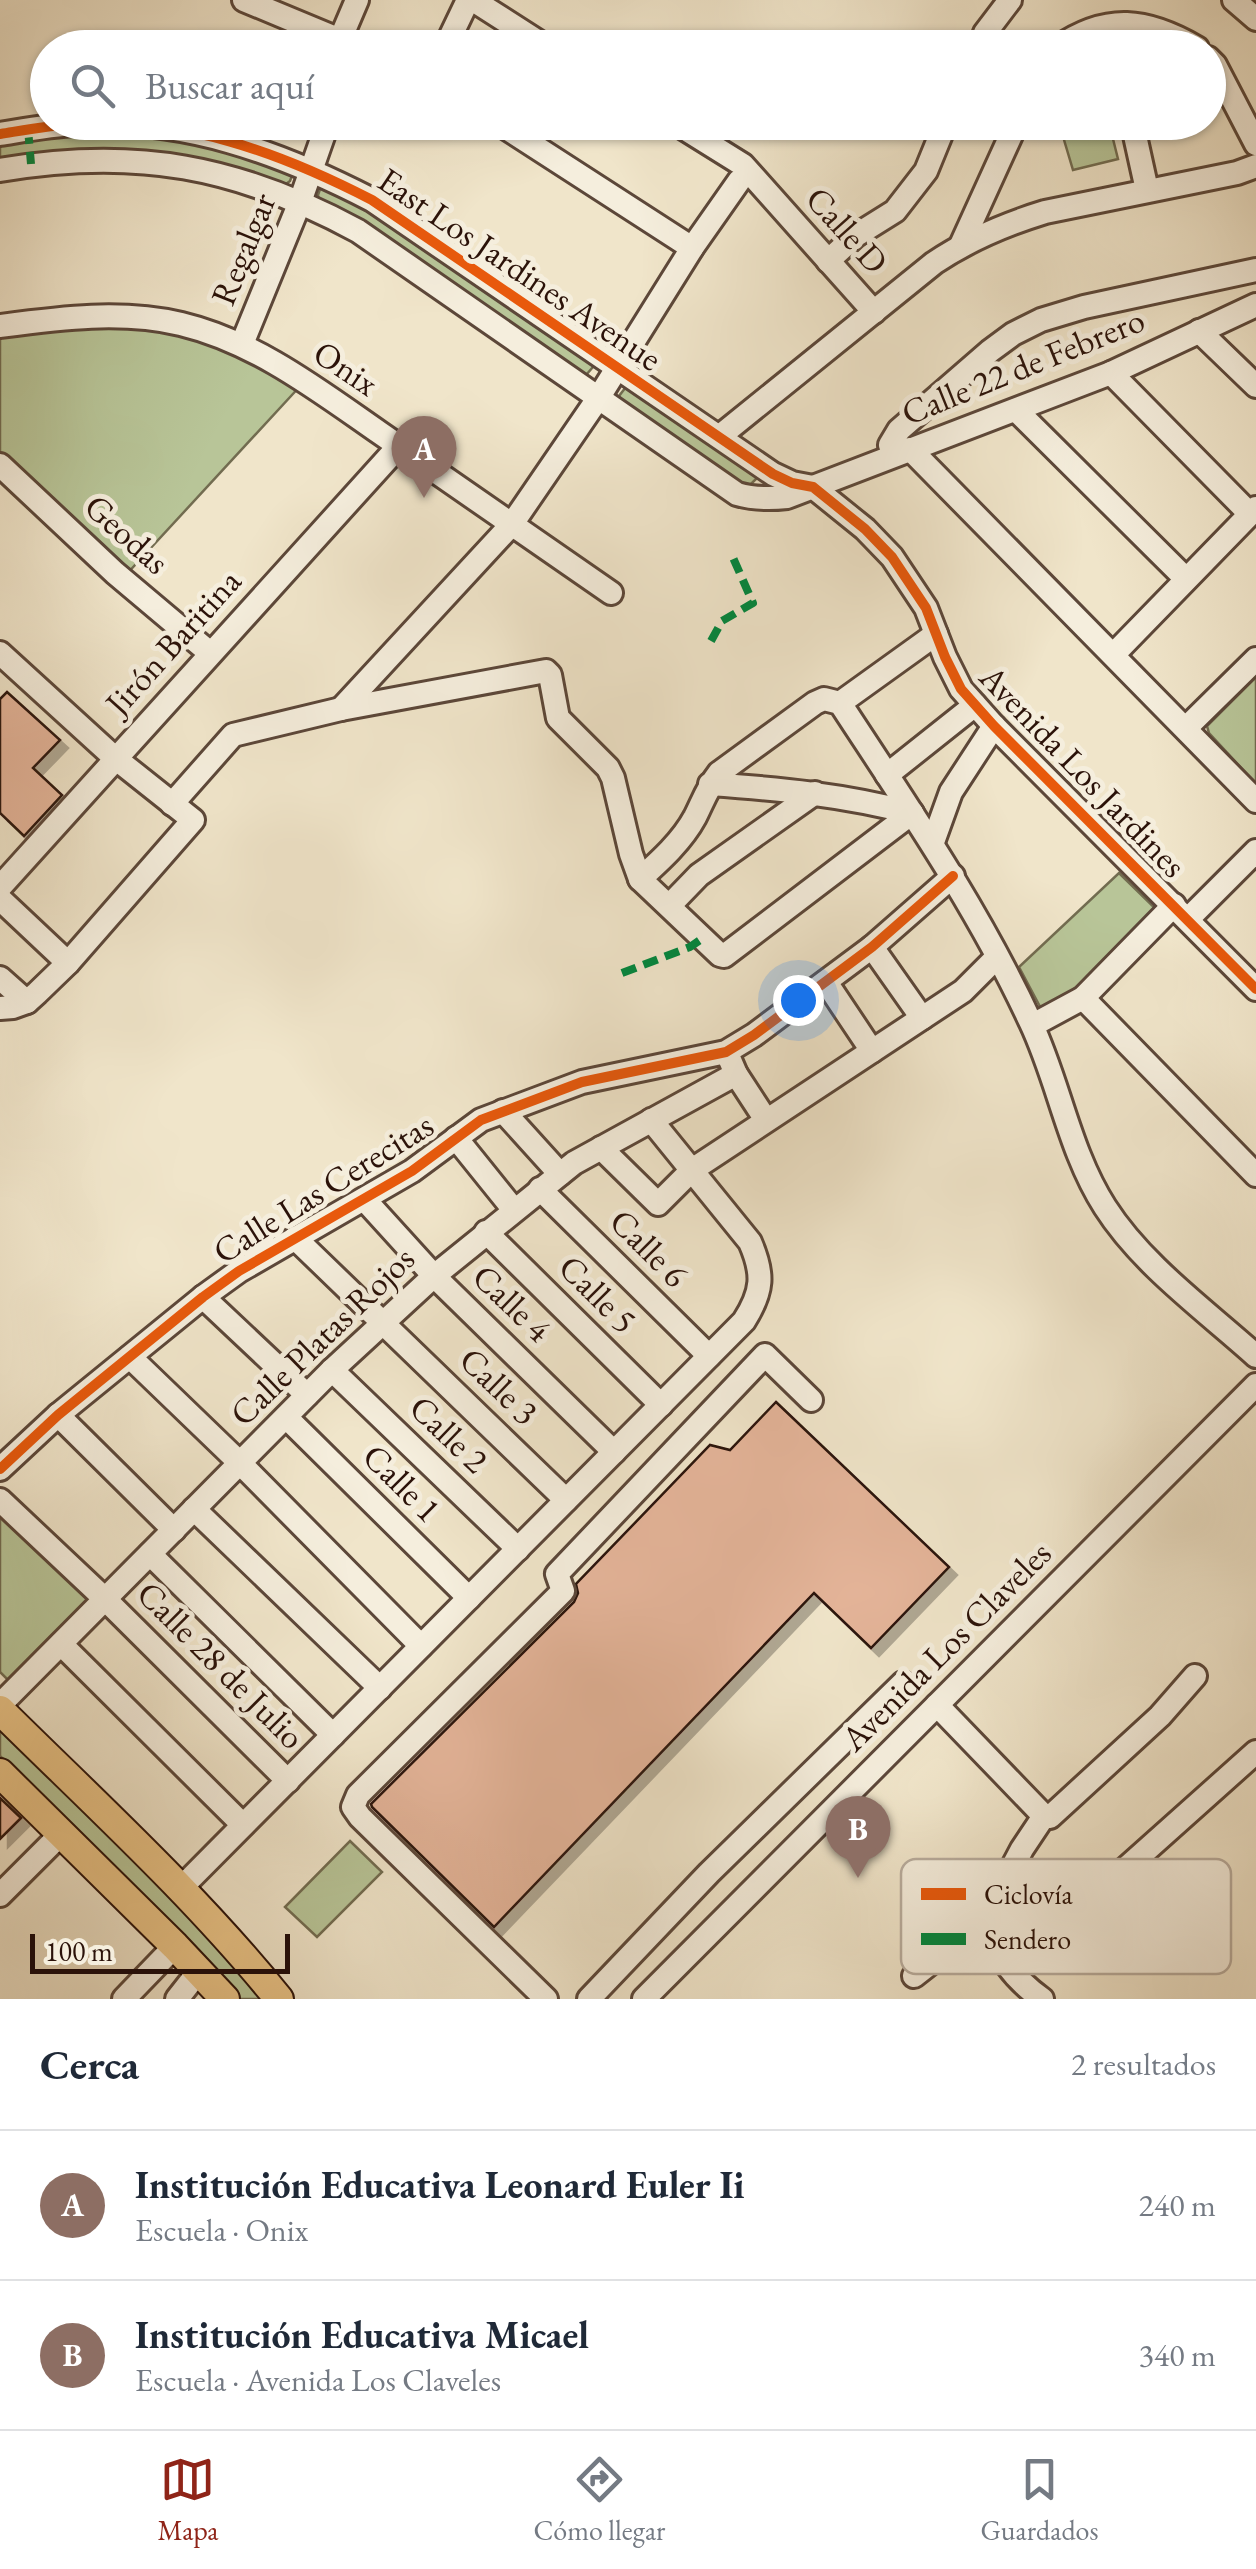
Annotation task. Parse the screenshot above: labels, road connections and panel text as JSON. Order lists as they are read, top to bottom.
{
  "streets": {
    "street": [
      "Calle D",
      "Regalgar",
      "East Los Jardines Avenue",
      "Calle 22 de Febrero",
      "Onix",
      "Geodas",
      "Jirón Baritina",
      "Avenida Los Jardines",
      "Calle Las Cerecitas",
      "Calle 6",
      "Calle 5",
      "Calle 4",
      "Calle Platas Rojos",
      "Calle 3",
      "Calle 2",
      "Calle 1",
      "Avenida Los Claveles",
      "Calle 28 de Julio"
    ]
  },
  "crossings": [
    ["Regalgar", "East Los Jardines Avenue"],
    ["Regalgar", "Onix"],
    ["East Los Jardines Avenue", "Calle 22 de Febrero"],
    ["East Los Jardines Avenue", "Avenida Los Jardines"],
    ["Calle 22 de Febrero", "Avenida Los Jardines"],
    ["Onix", "Jirón Baritina"],
    ["Geodas", "Jirón Baritina"],
    ["Calle Las Cerecitas", "Calle 4"],
    ["Calle Las Cerecitas", "Calle 3"],
    ["Calle 6", "Calle Platas Rojos"],
    ["Calle 5", "Calle Platas Rojos"],
    ["Calle 4", "Calle Platas Rojos"],
    ["Calle Platas Rojos", "Calle 3"],
    ["Calle Platas Rojos", "Calle 2"],
    ["Calle Platas Rojos", "Calle 1"],
    ["Calle Platas Rojos", "Calle 28 de Julio"]
  ],
  "legend": ["Ciclovía", "Sendero"],
  "scale_bar": "100 m",
  "page": {
    "search": "Buscar aquí",
    "pins": ["A", "B"],
    "scale": "100 m",
    "heading": ["Cerca", "2 resultados"],
    "list": [
      {
        "mark": "A",
        "name": "Institución Educativa Leonard Euler Ii",
        "note": "Escuela · Onix",
        "value": "240 m"
      },
      {
        "mark": "B",
        "name": "Institución Educativa Micael",
        "note": "Escuela · Avenida Los Claveles",
        "value": "340 m"
      }
    ],
    "nav": ["Mapa", "Cómo llegar", "Guardados"]
  }
}
